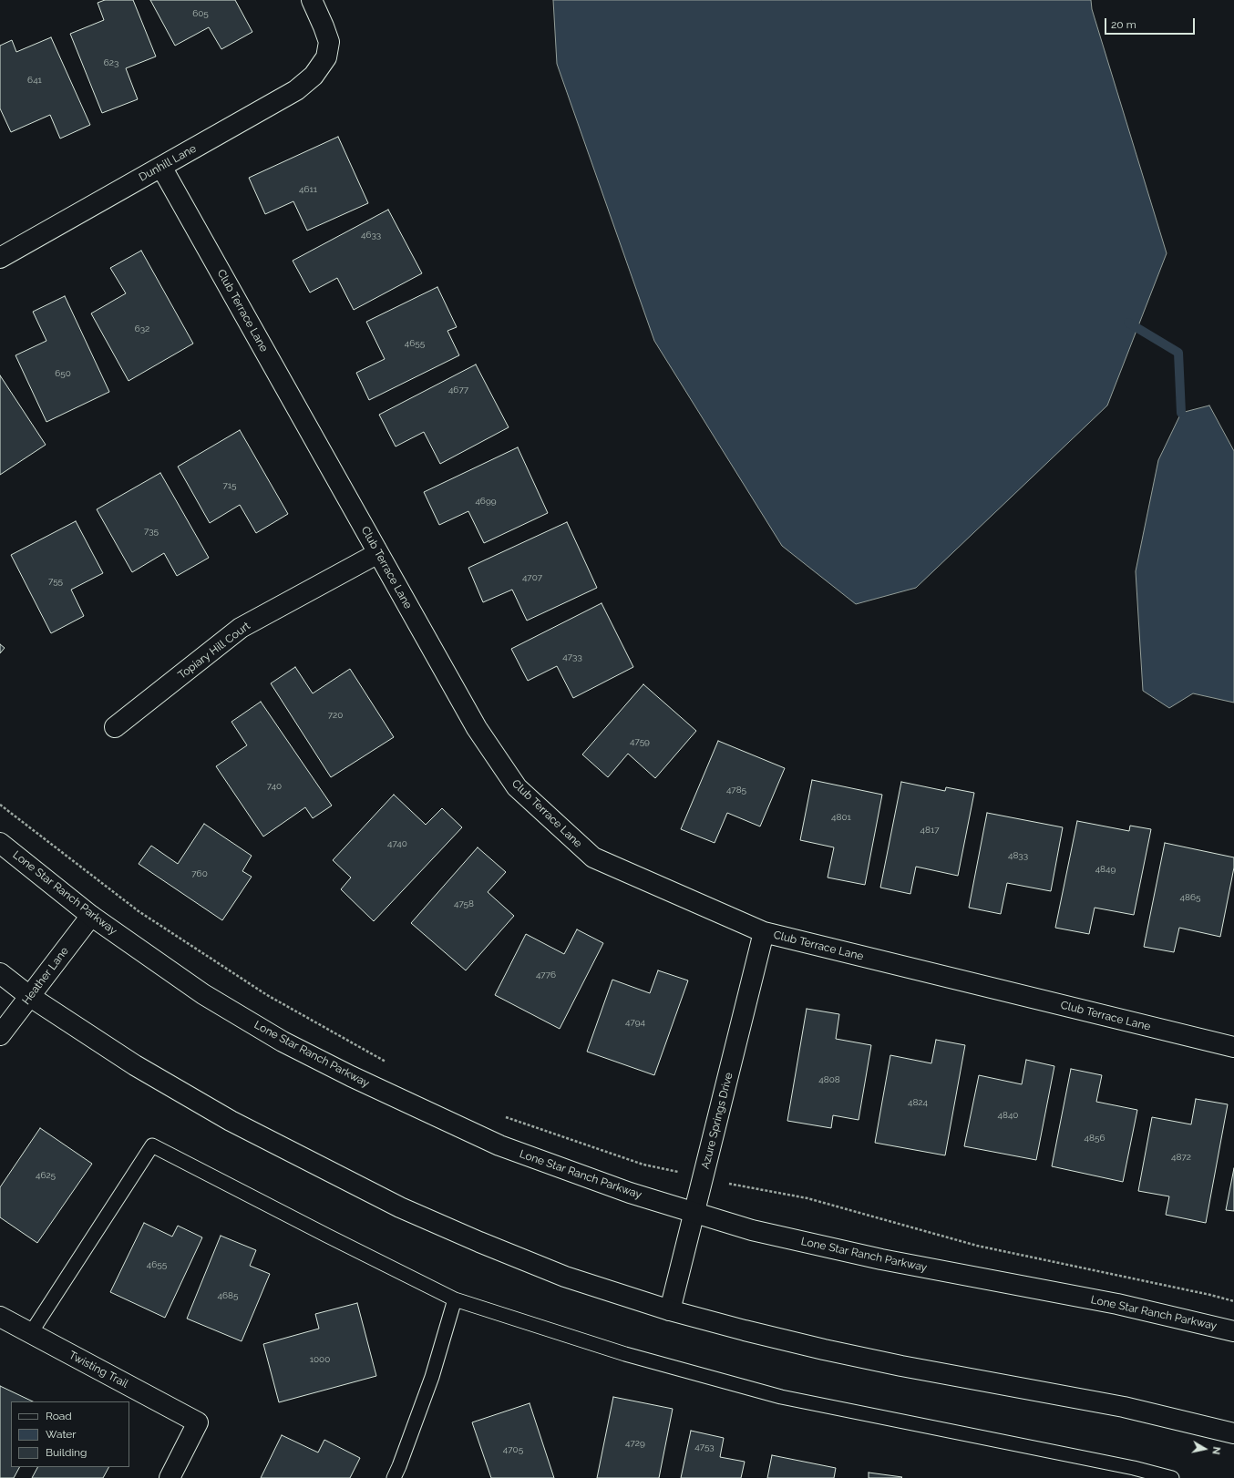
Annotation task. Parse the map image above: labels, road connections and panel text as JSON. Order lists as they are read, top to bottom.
{
  "streets": {
    "street": [
      "Dunhill Lane",
      "Club Terrace Lane",
      "Topiary Hill Court",
      "Lone Star Ranch Parkway",
      "Heather Lane",
      "Azure Springs Drive",
      "Twisting Trail"
    ]
  },
  "crossings": [
    ["Dunhill Lane", "Club Terrace Lane"],
    ["Club Terrace Lane", "Topiary Hill Court"],
    ["Club Terrace Lane", "Azure Springs Drive"],
    ["Lone Star Ranch Parkway", "Heather Lane"],
    ["Lone Star Ranch Parkway", "Azure Springs Drive"]
  ],
  "house_numbers": [
    "605",
    "623",
    "641",
    "4611",
    "4633",
    "632",
    "4655",
    "650",
    "4677",
    "715",
    "4699",
    "735",
    "4707",
    "755",
    "4733",
    "720",
    "4759",
    "740",
    "4785",
    "4801",
    "4817",
    "4740",
    "4833",
    "4849",
    "760",
    "4865",
    "4758",
    "4776",
    "4794",
    "4808",
    "4824",
    "4840",
    "4856",
    "4872",
    "4625",
    "4655",
    "4685",
    "1000",
    "4729",
    "4753",
    "4705"
  ],
  "legend": ["Road", "Water", "Building"],
  "scale_bar": "20 m",
  "north": "right"
}
